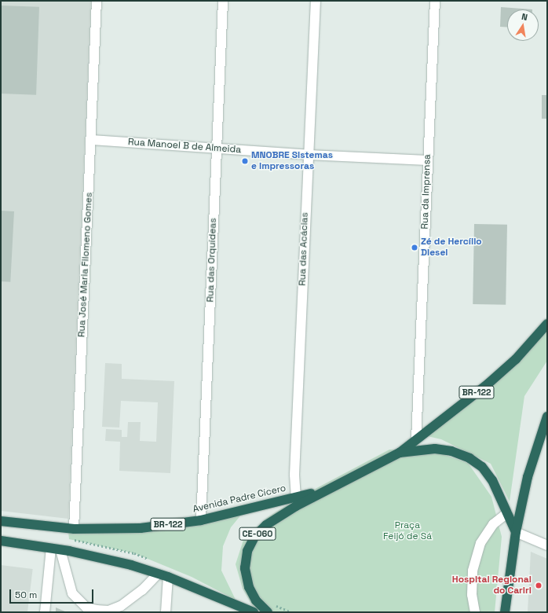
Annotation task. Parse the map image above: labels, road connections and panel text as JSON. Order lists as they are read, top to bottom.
{
  "streets": {
    "highway": ["BR-122", "Avenida Padre Cícero", "CE-060"],
    "street": [
      "Rua Manoel B de Almeida",
      "Rua da Imprensa",
      "Rua das Acácias",
      "Rua das Orquídeas",
      "Rua José Maria Filomeno Gomes"
    ]
  },
  "crossings": [
    ["Rua Manoel B de Almeida", "Rua da Imprensa"],
    ["Rua Manoel B de Almeida", "Rua das Acácias"],
    ["Rua Manoel B de Almeida", "Rua das Orquídeas"],
    ["Rua Manoel B de Almeida", "Rua José Maria Filomeno Gomes"],
    ["Rua da Imprensa", "BR-122"],
    ["Rua das Acácias", "Avenida Padre Cícero"],
    ["Rua das Orquídeas", "Avenida Padre Cícero"],
    ["Rua José Maria Filomeno Gomes", "Avenida Padre Cícero"],
    ["BR-122", "Avenida Padre Cícero"],
    ["BR-122", "CE-060"],
    ["Avenida Padre Cícero", "CE-060"]
  ],
  "parks": ["Praça Feijó de Sá"],
  "places": ["MNOBRE Sistemas e Impressoras", "Zé de Hercílio Diesel", "Hospital Regional do Cariri"],
  "scale_bar": "50 m",
  "north": "top"
}
